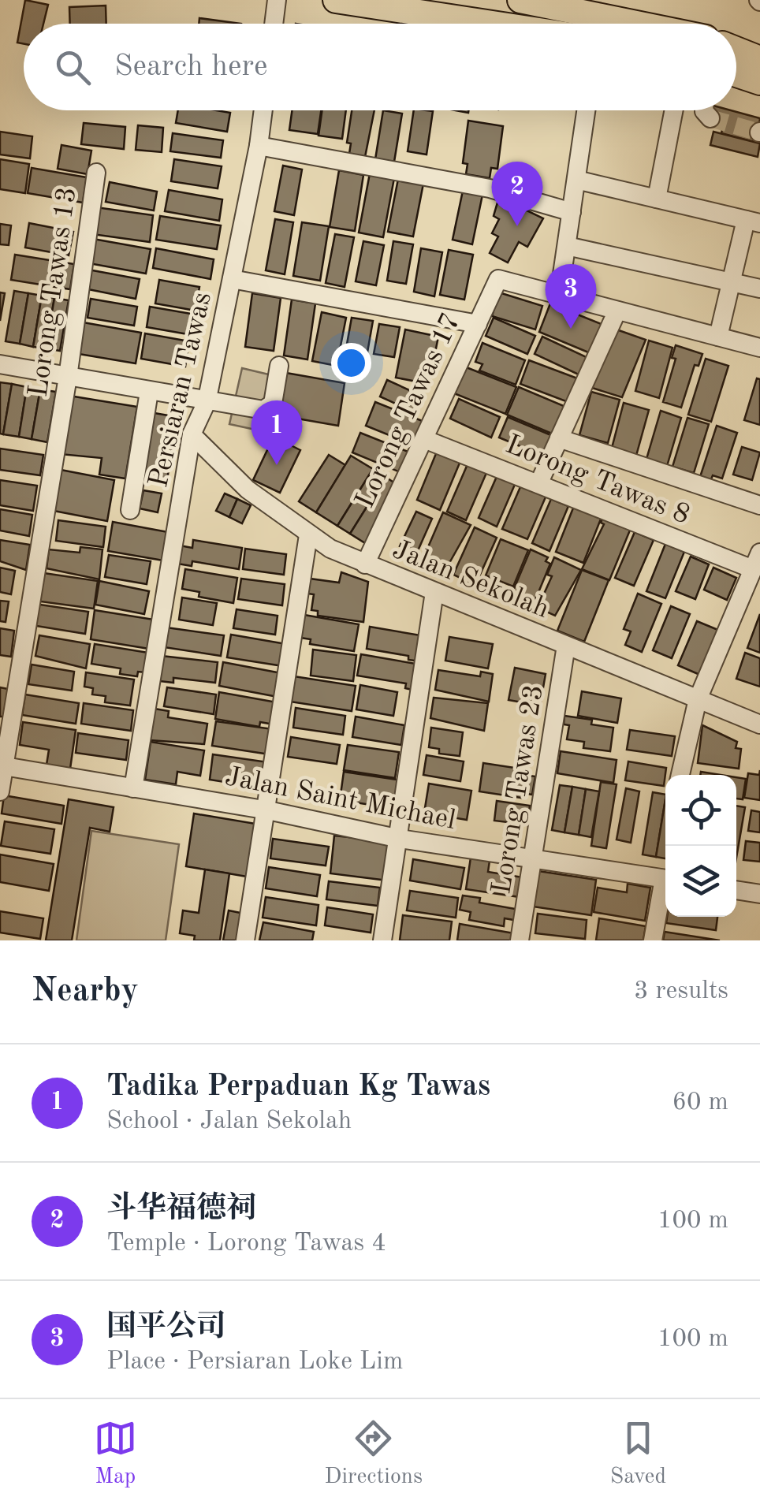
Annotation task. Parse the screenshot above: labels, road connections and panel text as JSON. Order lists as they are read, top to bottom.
{
  "streets": {
    "street": [
      "Lorong Tawas 13",
      "Persiaran Tawas",
      "Lorong Tawas 17",
      "Lorong Tawas 8",
      "Jalan Sekolah",
      "Lorong Tawas 23",
      "Jalan Saint Michael"
    ]
  },
  "crossings": [
    ["Lorong Tawas 13", "Jalan Saint Michael"],
    ["Persiaran Tawas", "Jalan Sekolah"],
    ["Persiaran Tawas", "Jalan Saint Michael"],
    ["Lorong Tawas 17", "Lorong Tawas 8"],
    ["Lorong Tawas 17", "Jalan Sekolah"],
    ["Jalan Sekolah", "Lorong Tawas 23"],
    ["Lorong Tawas 23", "Jalan Saint Michael"]
  ],
  "page": {
    "search": "Search here",
    "pins": ["2", "3", "1"],
    "heading": ["Nearby", "3 results"],
    "list": [
      {
        "mark": "1",
        "name": "Tadika Perpaduan Kg Tawas",
        "note": "School · Jalan Sekolah",
        "value": "60 m"
      },
      {
        "mark": "2",
        "name": "斗华福德祠",
        "note": "Temple · Lorong Tawas 4",
        "value": "100 m"
      },
      {
        "mark": "3",
        "name": "国平公司",
        "note": "Place · Persiaran Loke Lim",
        "value": "100 m"
      }
    ],
    "nav": ["Map", "Directions", "Saved"]
  }
}
